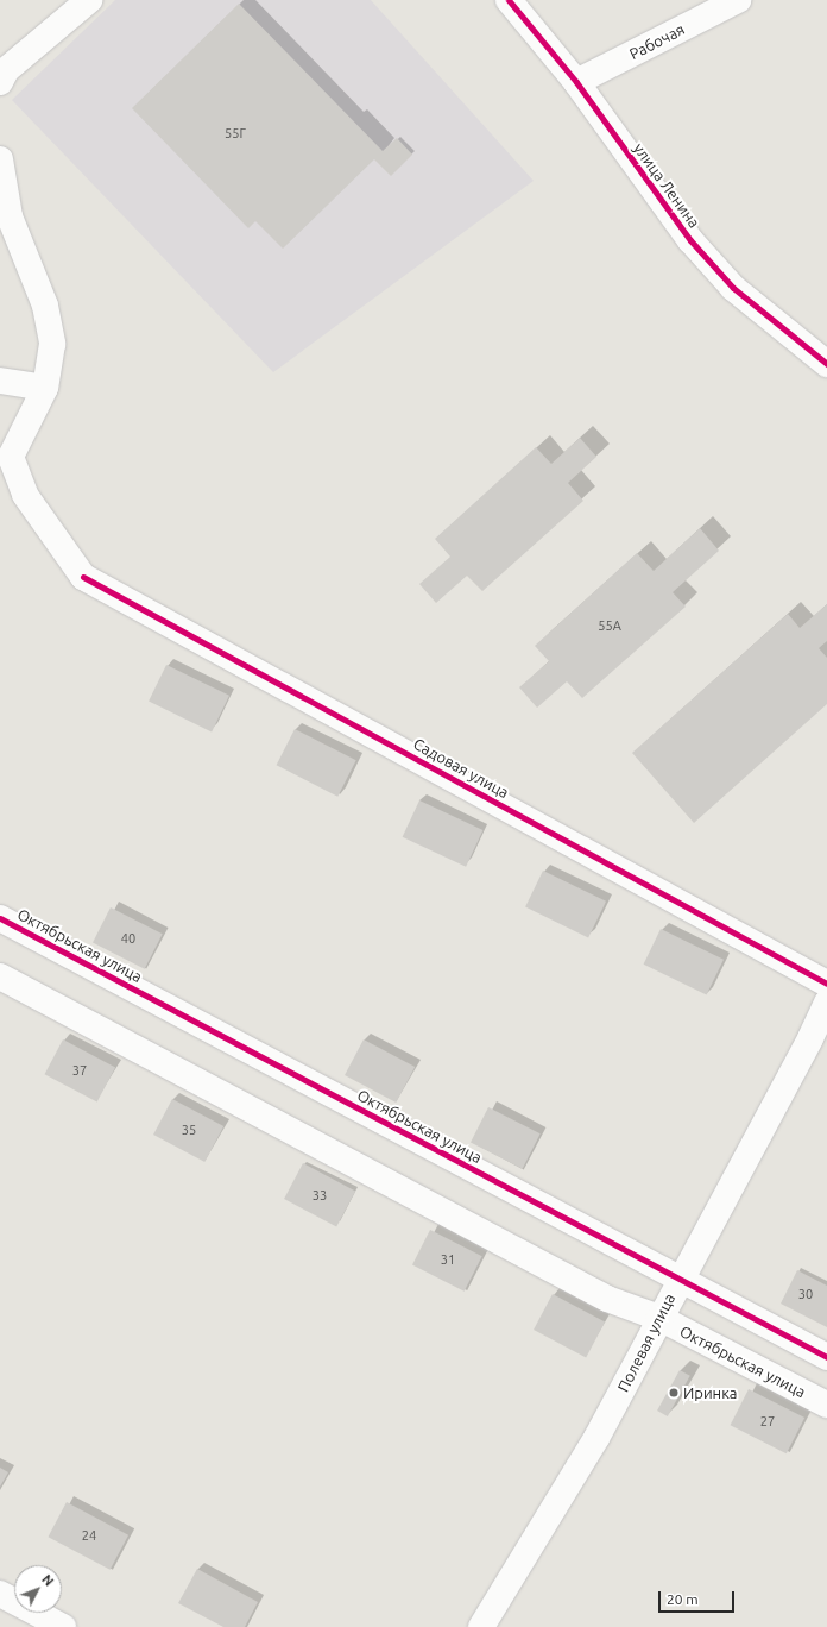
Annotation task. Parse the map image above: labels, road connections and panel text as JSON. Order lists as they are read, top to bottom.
{
  "streets": {
    "street": [
      "Рабочая",
      "улица Ленина",
      "Садовая улица",
      "Октябрьская улица",
      "Полевая улица"
    ]
  },
  "crossings": [
    ["Рабочая", "улица Ленина"],
    ["Октябрьская улица", "Полевая улица"]
  ],
  "places": ["Иринка"],
  "house_numbers": [
    "55Г",
    "55А",
    "40",
    "37",
    "35",
    "33",
    "31",
    "30",
    "27",
    "24"
  ],
  "scale_bar": "20 m",
  "north": "top right"
}
